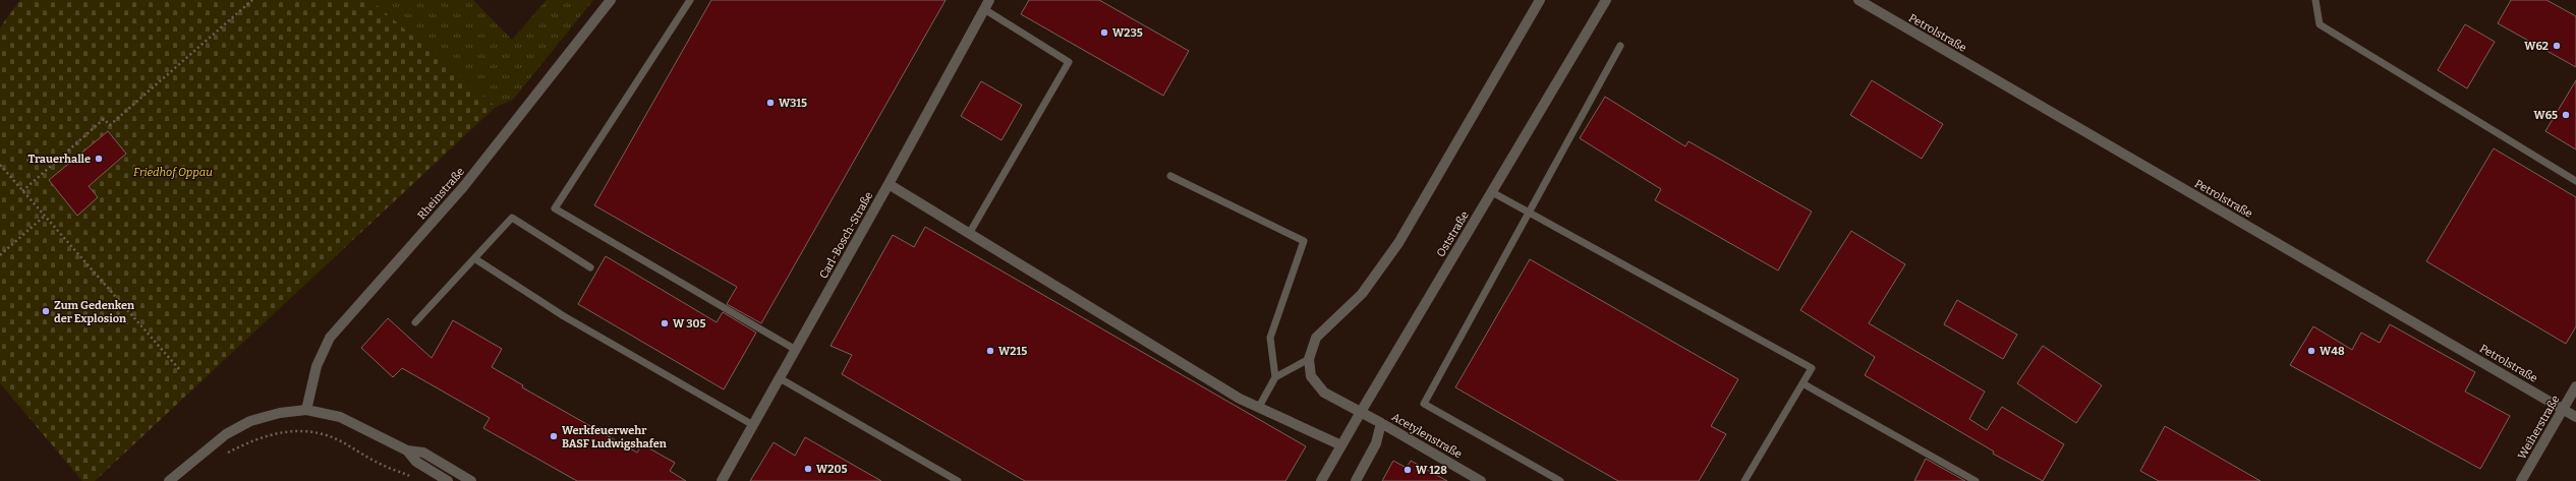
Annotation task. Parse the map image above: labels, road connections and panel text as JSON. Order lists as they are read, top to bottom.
{
  "streets": {
    "street": [
      "Petrolstraße",
      "Rheinstraße",
      "Oststraße",
      "Carl-Bosch-Straße",
      "Weiherstraße",
      "Acetylenstraße"
    ]
  },
  "crossings": [
    ["Petrolstraße", "Weiherstraße"],
    ["Oststraße", "Acetylenstraße"]
  ],
  "parks": ["Friedhof Oppau"],
  "places": [
    "W235",
    "W62",
    "W315",
    "W65",
    "Trauerhalle",
    "Zum Gedenken der Explosion",
    "W 305",
    "W215",
    "W48",
    "Werkfeuerwehr BASF Ludwigshafen",
    "W205",
    "W 128"
  ]
}
